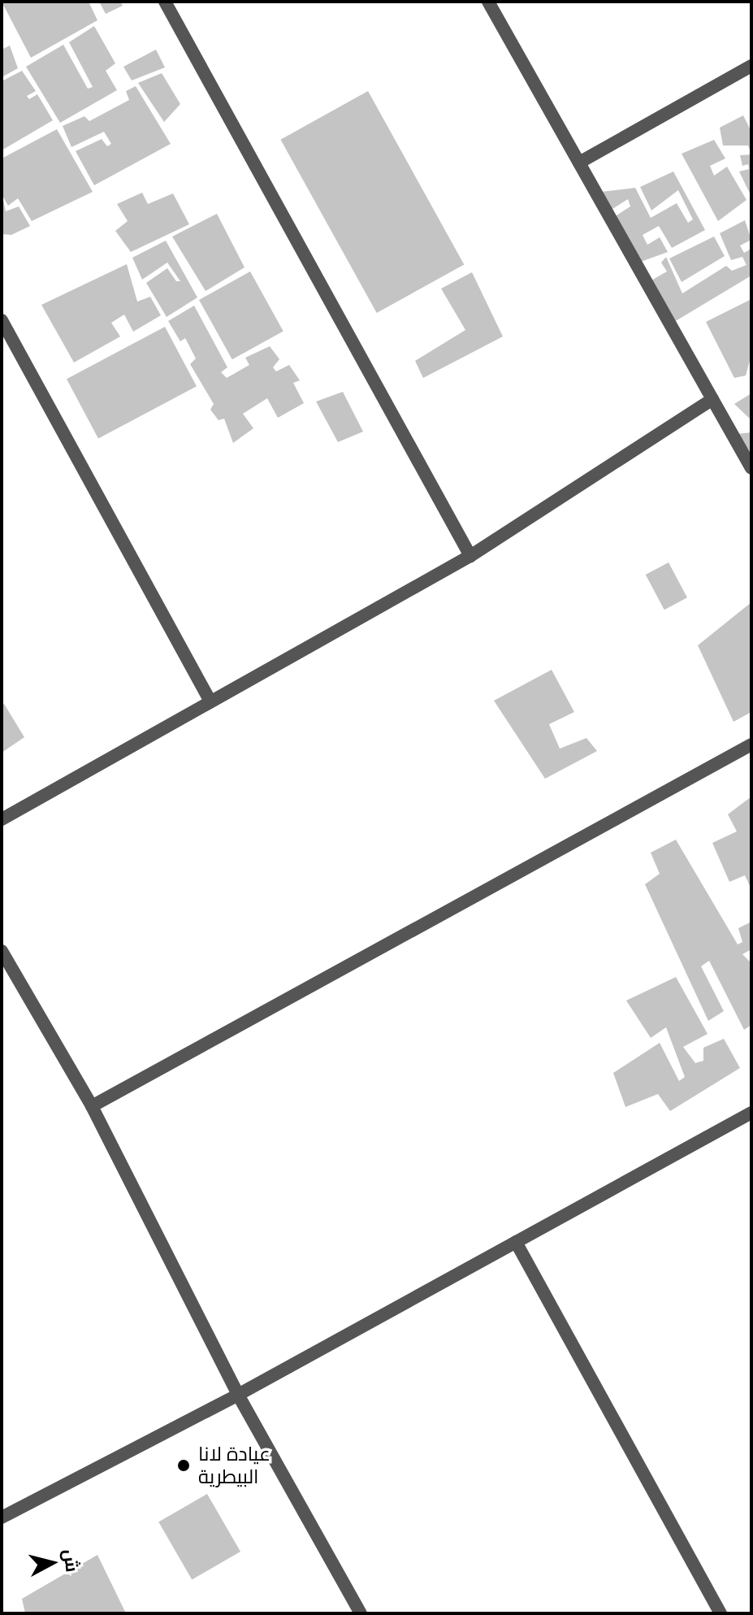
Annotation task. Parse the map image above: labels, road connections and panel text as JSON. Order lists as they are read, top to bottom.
{
  "places": ["عيادة لانا البيطرية"],
  "north": "right"
}
